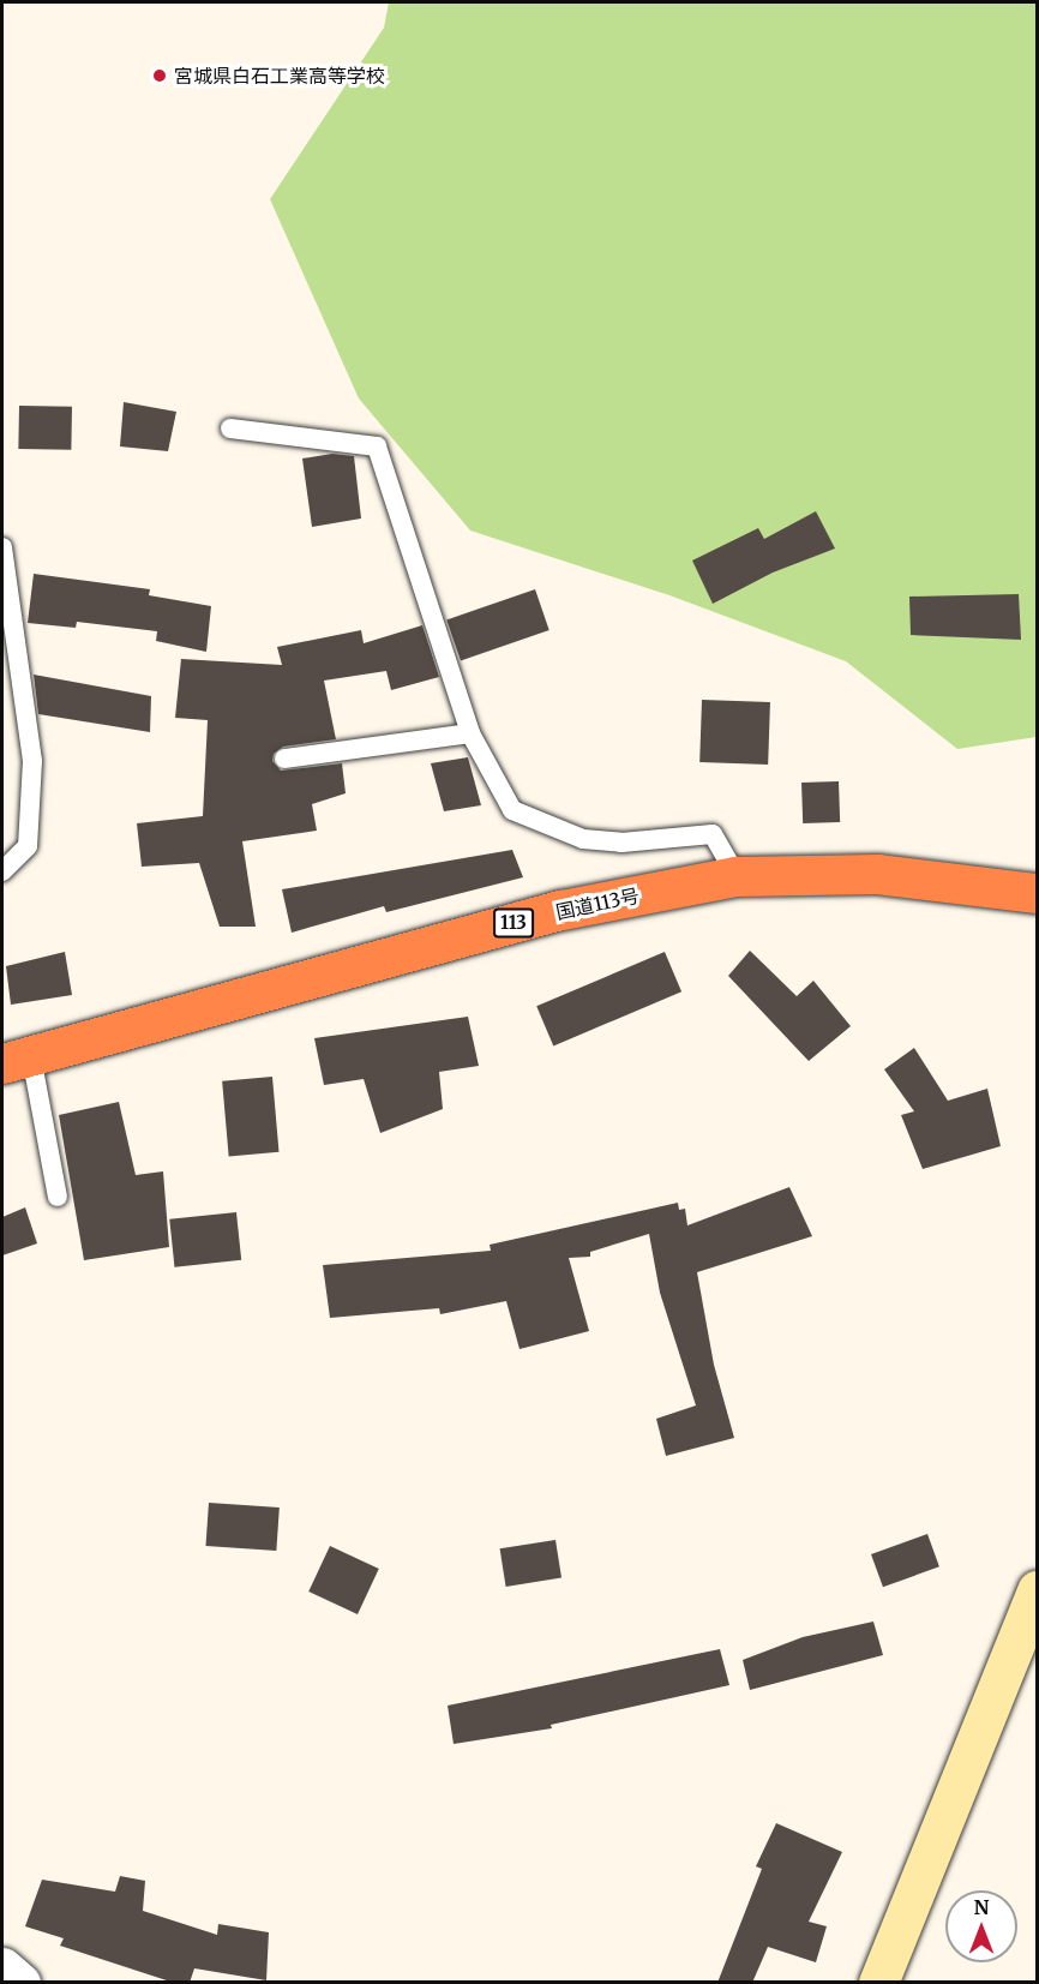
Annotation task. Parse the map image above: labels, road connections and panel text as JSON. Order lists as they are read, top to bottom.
{
  "streets": {
    "highway": ["国道113号", "113"]
  },
  "places": ["宮城県白石工業高等学校"],
  "north": "top"
}
